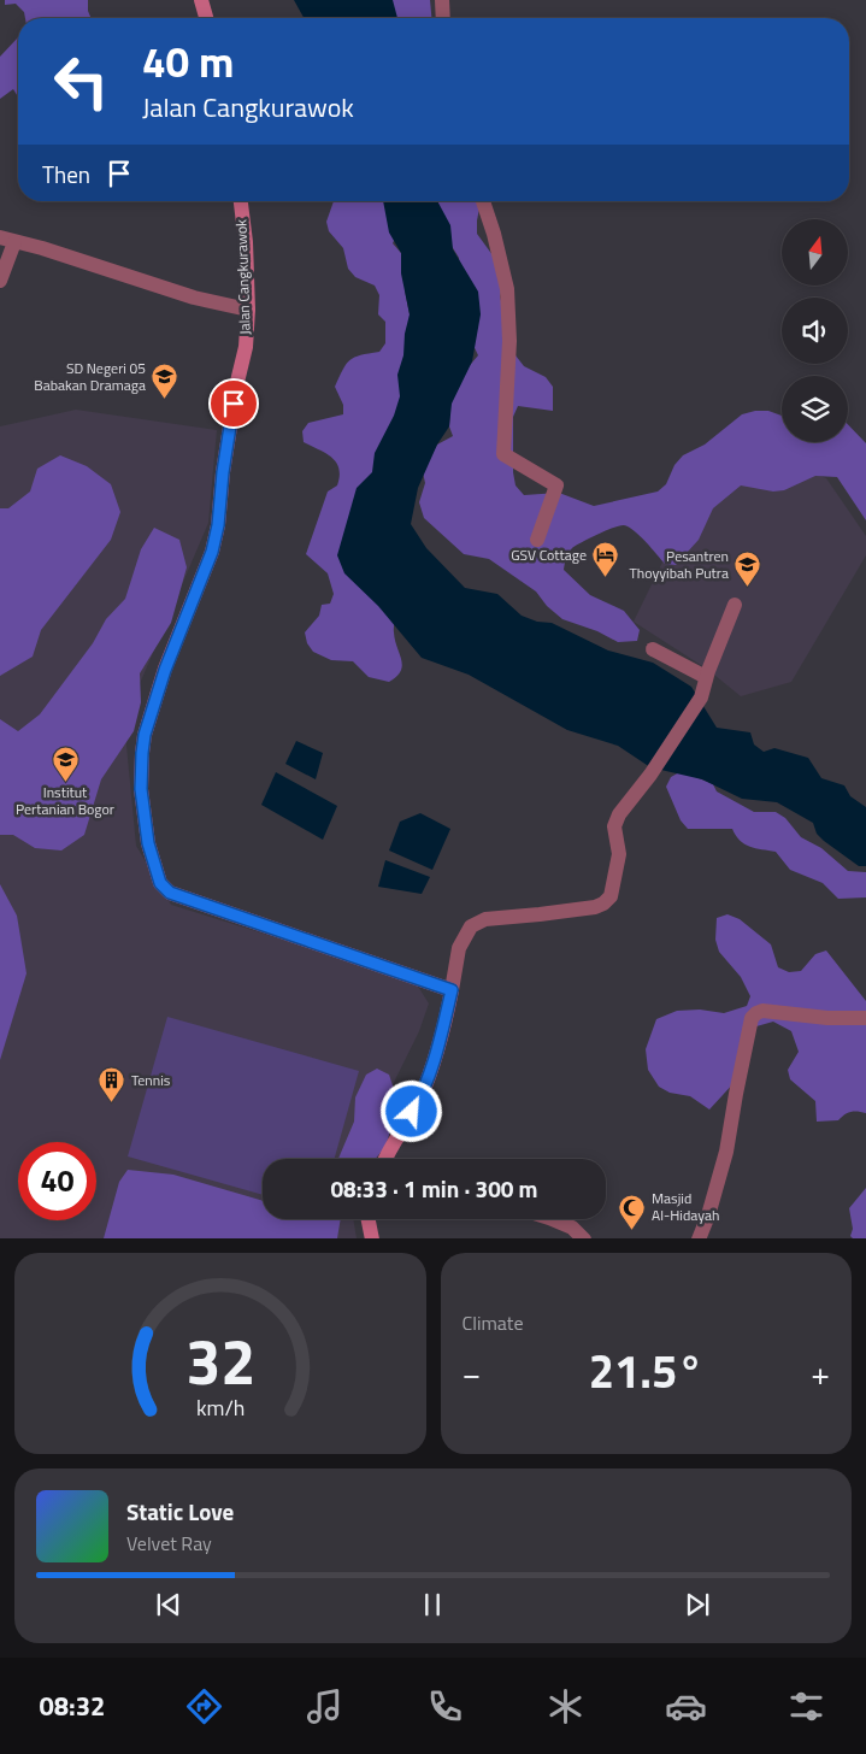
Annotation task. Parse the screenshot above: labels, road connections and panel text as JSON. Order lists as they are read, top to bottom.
{
  "streets": {
    "street": ["Jalan Cangkurawok"]
  },
  "places": {
    "school or university": ["SD Negeri 05 Babakan Dramaga", "Pesantren Thoyyibah Putra", "Institut Pertanian Bogor"],
    "hotel": ["GSV Cottage"],
    "building": ["Tennis"],
    "mosque": ["Masjid Al-Hidayah"]
  },
  "north": "top",
  "page": {
    "turn": ["40 m", "Jalan Cangkurawok"],
    "then": "Then",
    "limit": "40",
    "trip": "08:33 · 1 min · 300 m",
    "tile": "Climate",
    "heat": ["−", "21.5°", "+"],
    "song": ["Static Love", "Velvet Ray"],
    "tabs": "08:32",
    "gauge": ["32", "km/h"]
  }
}
